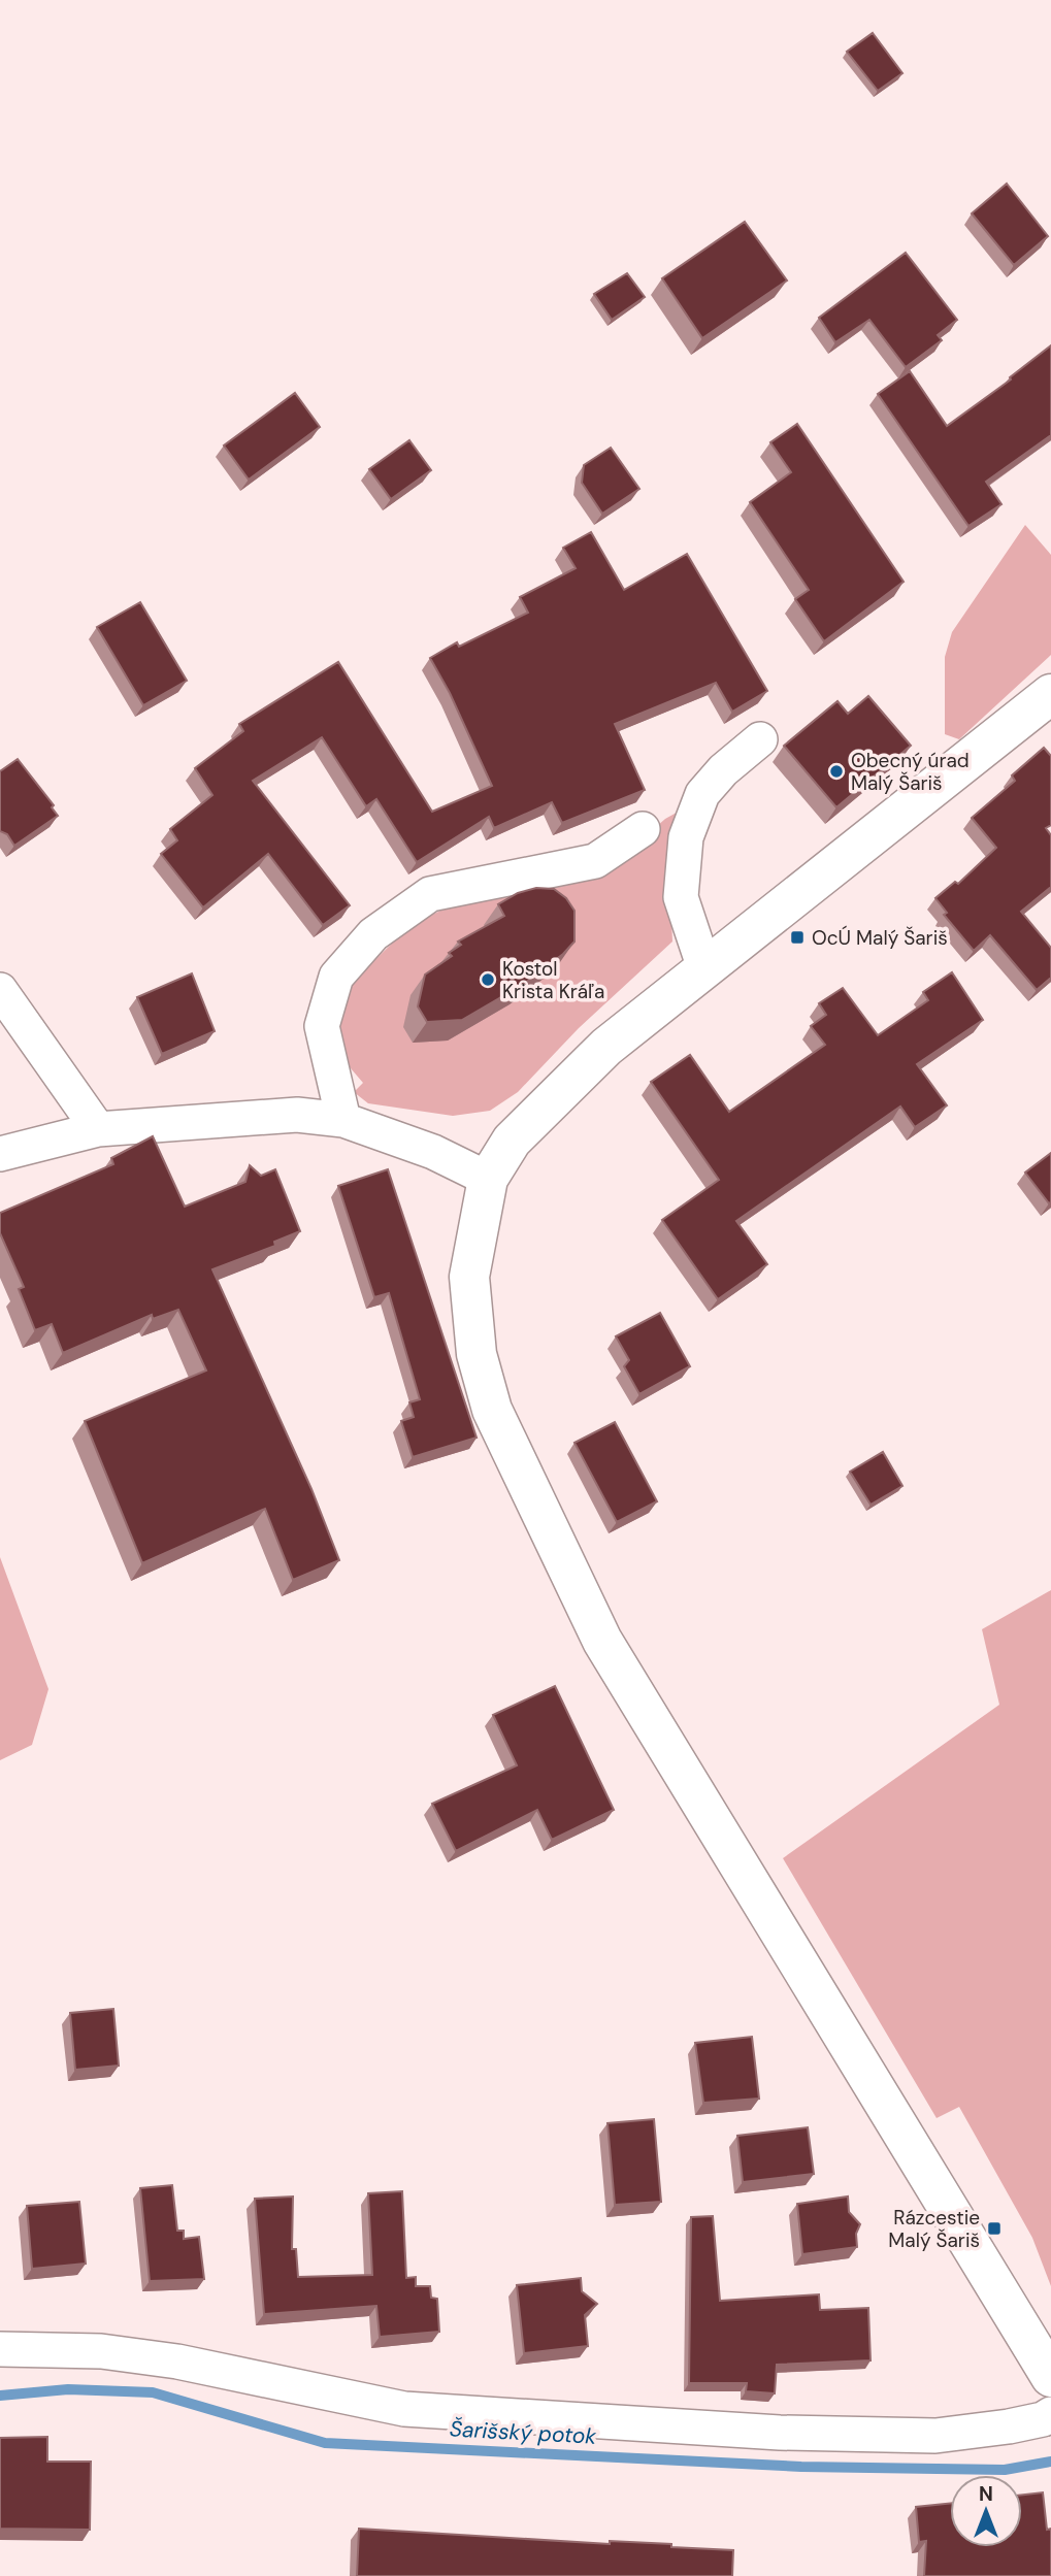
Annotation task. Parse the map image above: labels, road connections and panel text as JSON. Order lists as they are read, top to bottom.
{
  "water": ["Šarišský potok"],
  "places": {
    "other": ["Obecný úrad Malý Šariš", "Kostol Krista Kráľa"],
    "transit": ["OcÚ Malý Šariš", "Rázcestie Malý Šariš"]
  },
  "north": "top"
}
